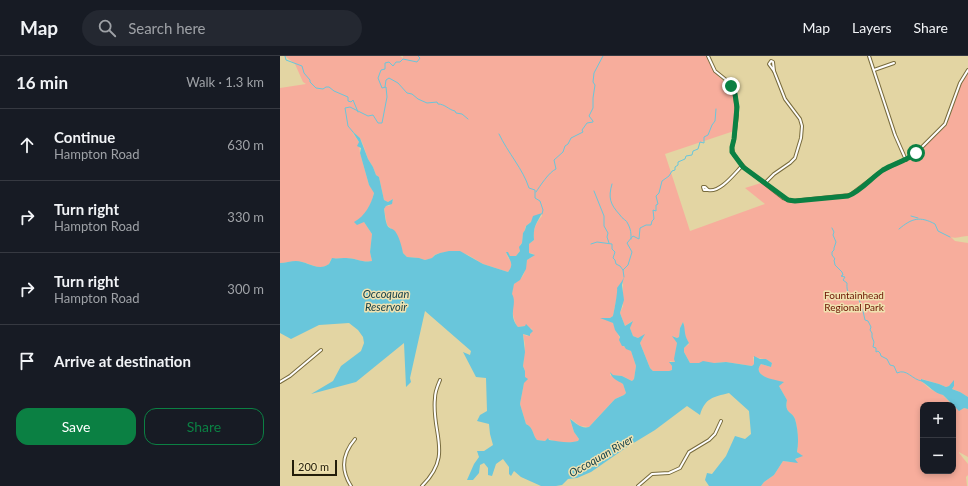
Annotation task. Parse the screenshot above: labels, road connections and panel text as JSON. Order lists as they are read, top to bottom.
{
  "water": ["Occoquan Reservoir", "Occoquan River"],
  "parks": ["Fountainhead Regional Park"],
  "scale_bar": "200 m",
  "page": {
    "header": "Map",
    "search": "Search here",
    "nav": ["Map", "Layers", "Share"],
    "heading": ["16 min", "Walk · 1.3 km"],
    "list": [
      ["Continue", "Hampton Road", "630 m"],
      ["Turn right", "Hampton Road", "330 m"],
      ["Turn right", "Hampton Road", "300 m"],
      "Arrive at destination"
    ],
    "buttons": ["Save", "Share"],
    "map_buttons": ["+", "−"],
    "scale": "200 m"
  }
}
